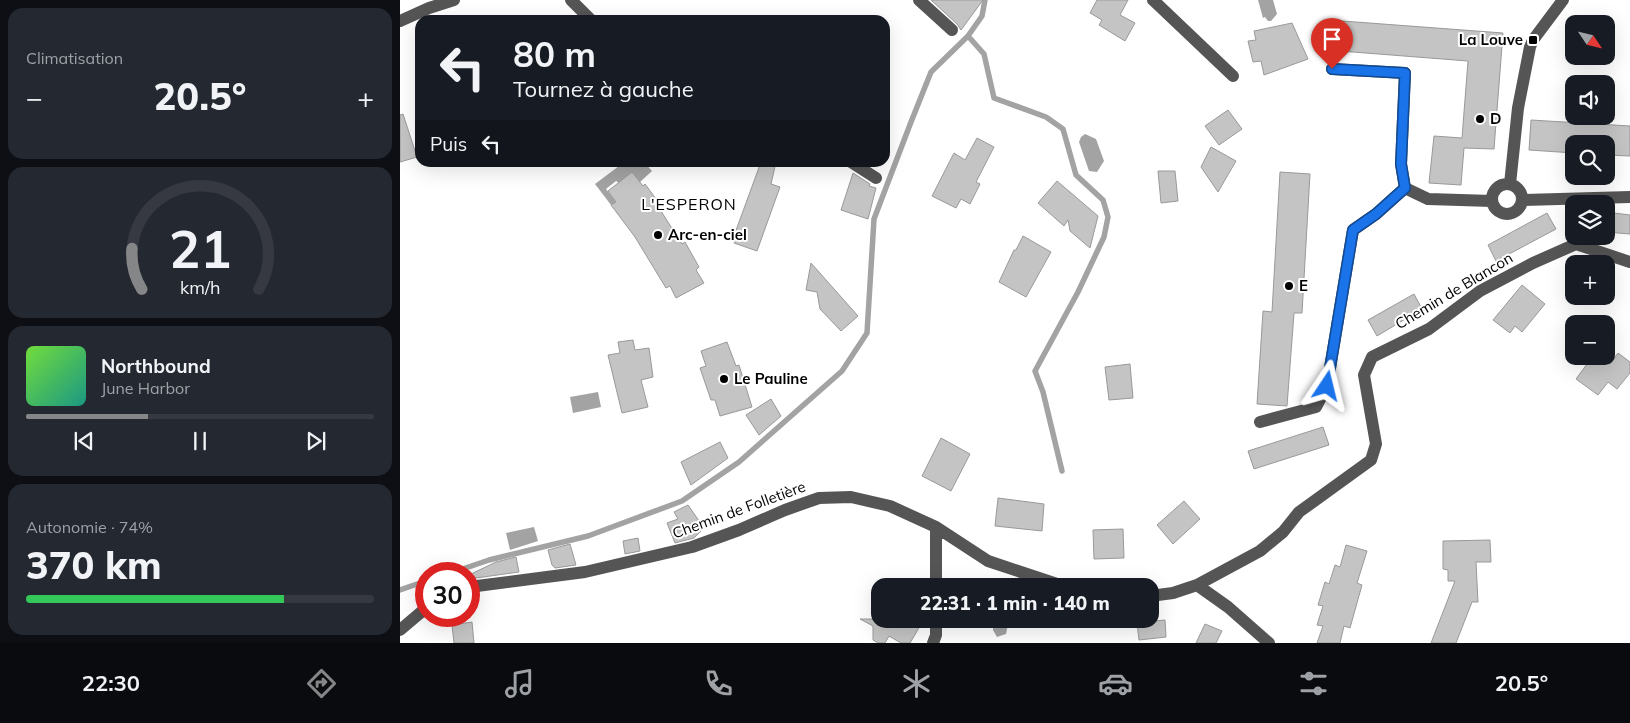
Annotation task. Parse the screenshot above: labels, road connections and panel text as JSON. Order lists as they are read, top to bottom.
{
  "streets": {
    "street": ["Chemin de Blancon", "Chemin de Folletière"]
  },
  "districts": ["L'ESPERON"],
  "places": {
    "transit": ["La Louve"],
    "other": [
      "D",
      "Arc-en-ciel",
      "E",
      "Le Pauline"
    ]
  },
  "north": "bottom right",
  "page": {
    "tile": [
      "Climatisation",
      ["Autonomie · 74%", "370 km"]
    ],
    "map_buttons": ["+", "−"],
    "turn": ["80 m", "Tournez à gauche"],
    "heat": ["−", "20.5°", "+"],
    "then": "Puis",
    "song": ["Northbound", "June Harbor"],
    "limit": "30",
    "trip": "22:31 · 1 min · 140 m",
    "tabs": ["22:30", "20.5°"],
    "gauge": ["21", "km/h"]
  }
}
